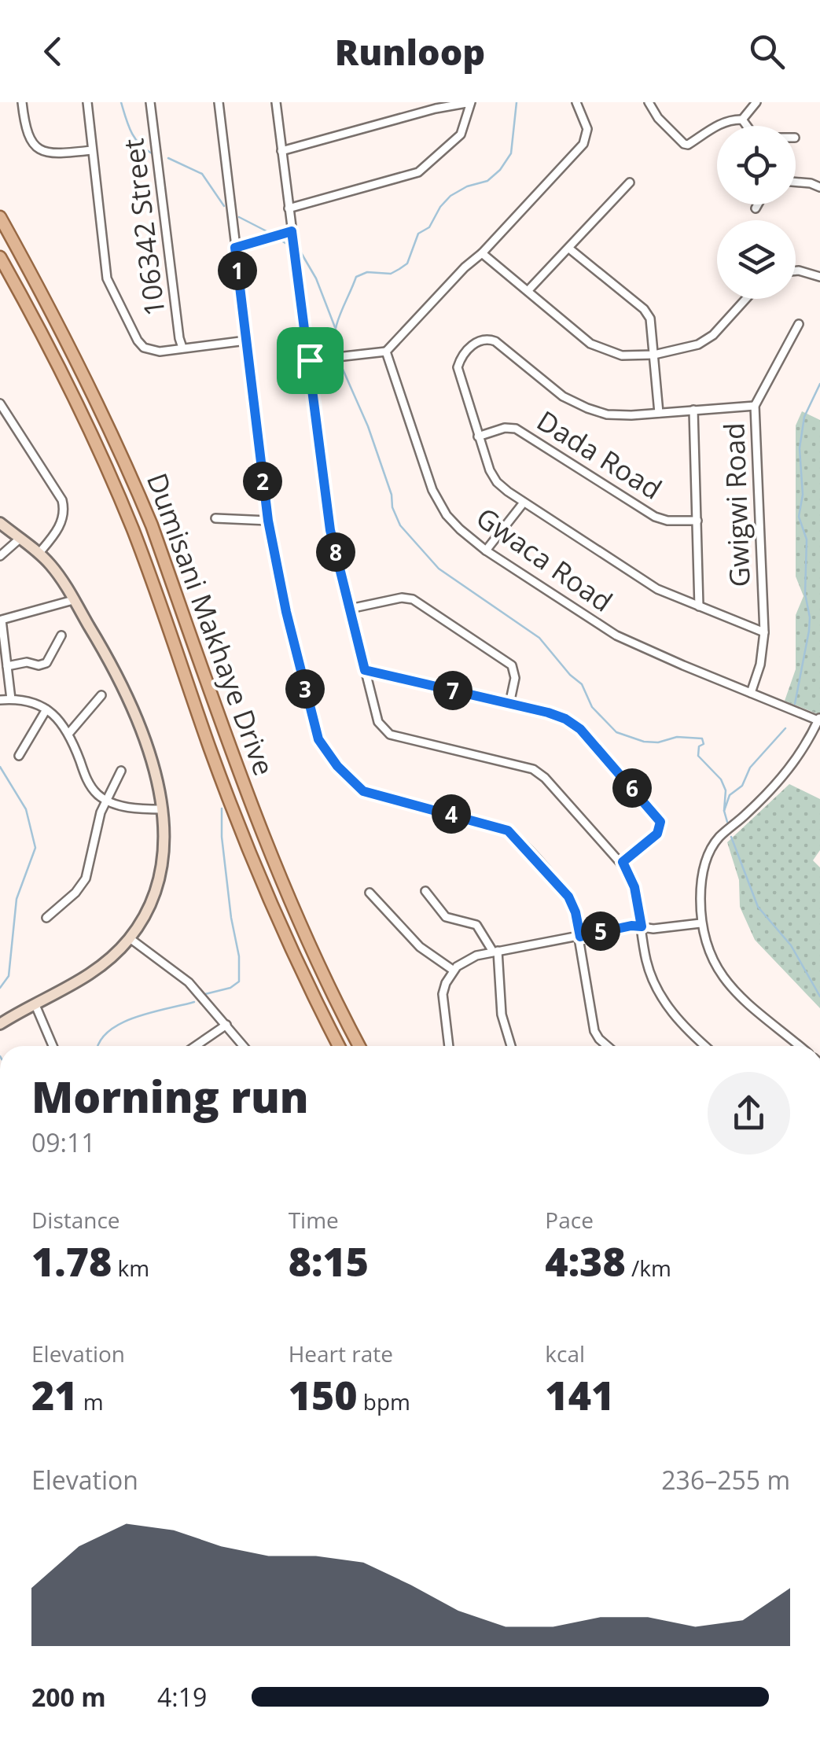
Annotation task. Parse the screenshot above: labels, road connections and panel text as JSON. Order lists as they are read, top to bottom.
{
  "streets": {
    "main road": ["Dumisani Makhaye Drive"],
    "street": [
      "106342 Street",
      "Dada Road",
      "Gwigwi Road",
      "Gwaca Road"
    ]
  },
  "crossings": [
    ["Gwigwi Road", "Gwaca Road"]
  ],
  "page": {
    "header": "Runloop",
    "pins": [
      "1",
      "2",
      "8",
      "3",
      "7",
      "6",
      "4",
      "5"
    ],
    "heading": ["Morning run", "09:11"],
    "stats": [
      ["Distance", "1.78 km"],
      ["Time", "8:15"],
      ["Pace", "4:38 /km"],
      ["Elevation", "21 m"],
      ["Heart rate", "150 bpm"],
      ["kcal", "141"]
    ],
    "chart": ["Elevation", "236–255 m"],
    "list": [
      {
        "name": "200 m",
        "note": "4:19"
      }
    ]
  }
}
